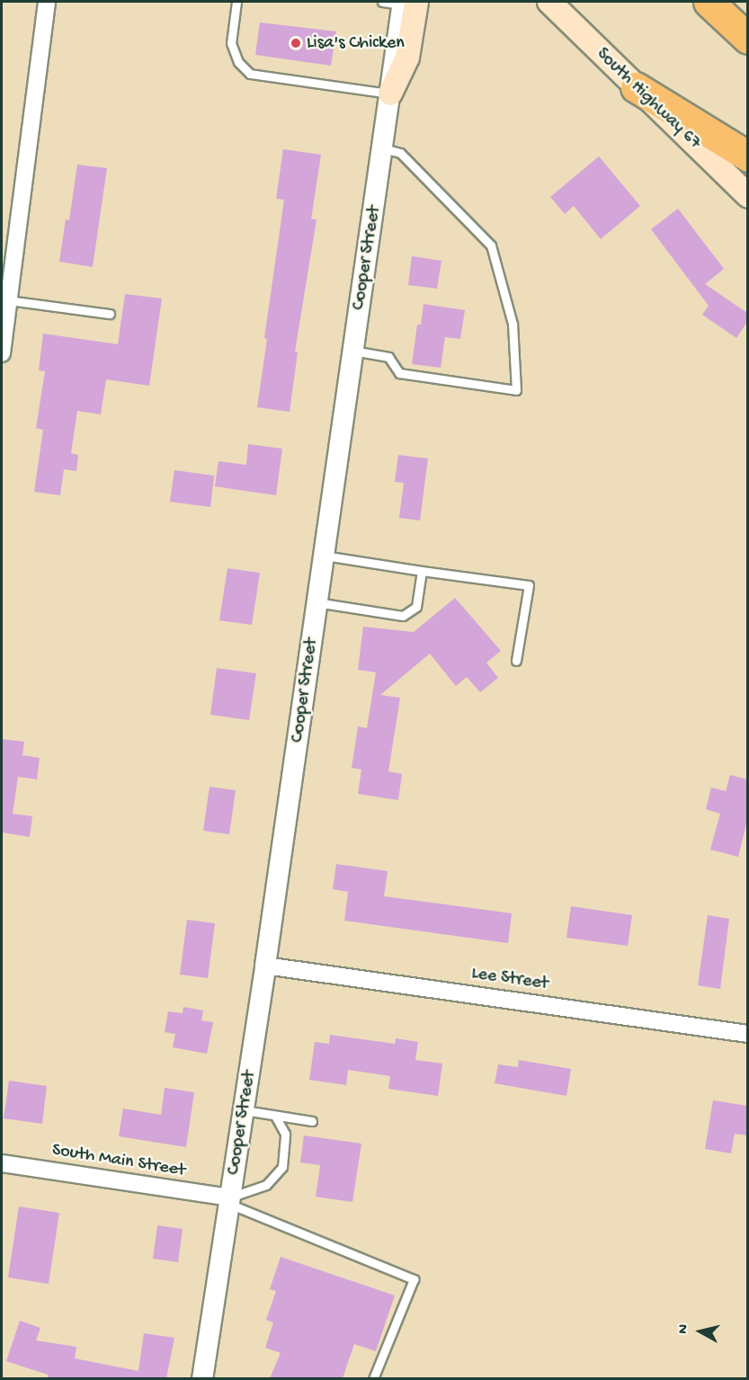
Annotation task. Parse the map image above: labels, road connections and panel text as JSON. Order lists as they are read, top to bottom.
{
  "streets": {
    "main road": ["South Highway 67"],
    "street": ["Cooper Street", "Lee Street", "South Main Street"]
  },
  "crossings": [
    ["Cooper Street", "Lee Street"],
    ["Cooper Street", "South Main Street"]
  ],
  "places": ["Lisa's Chicken"],
  "north": "left"
}
